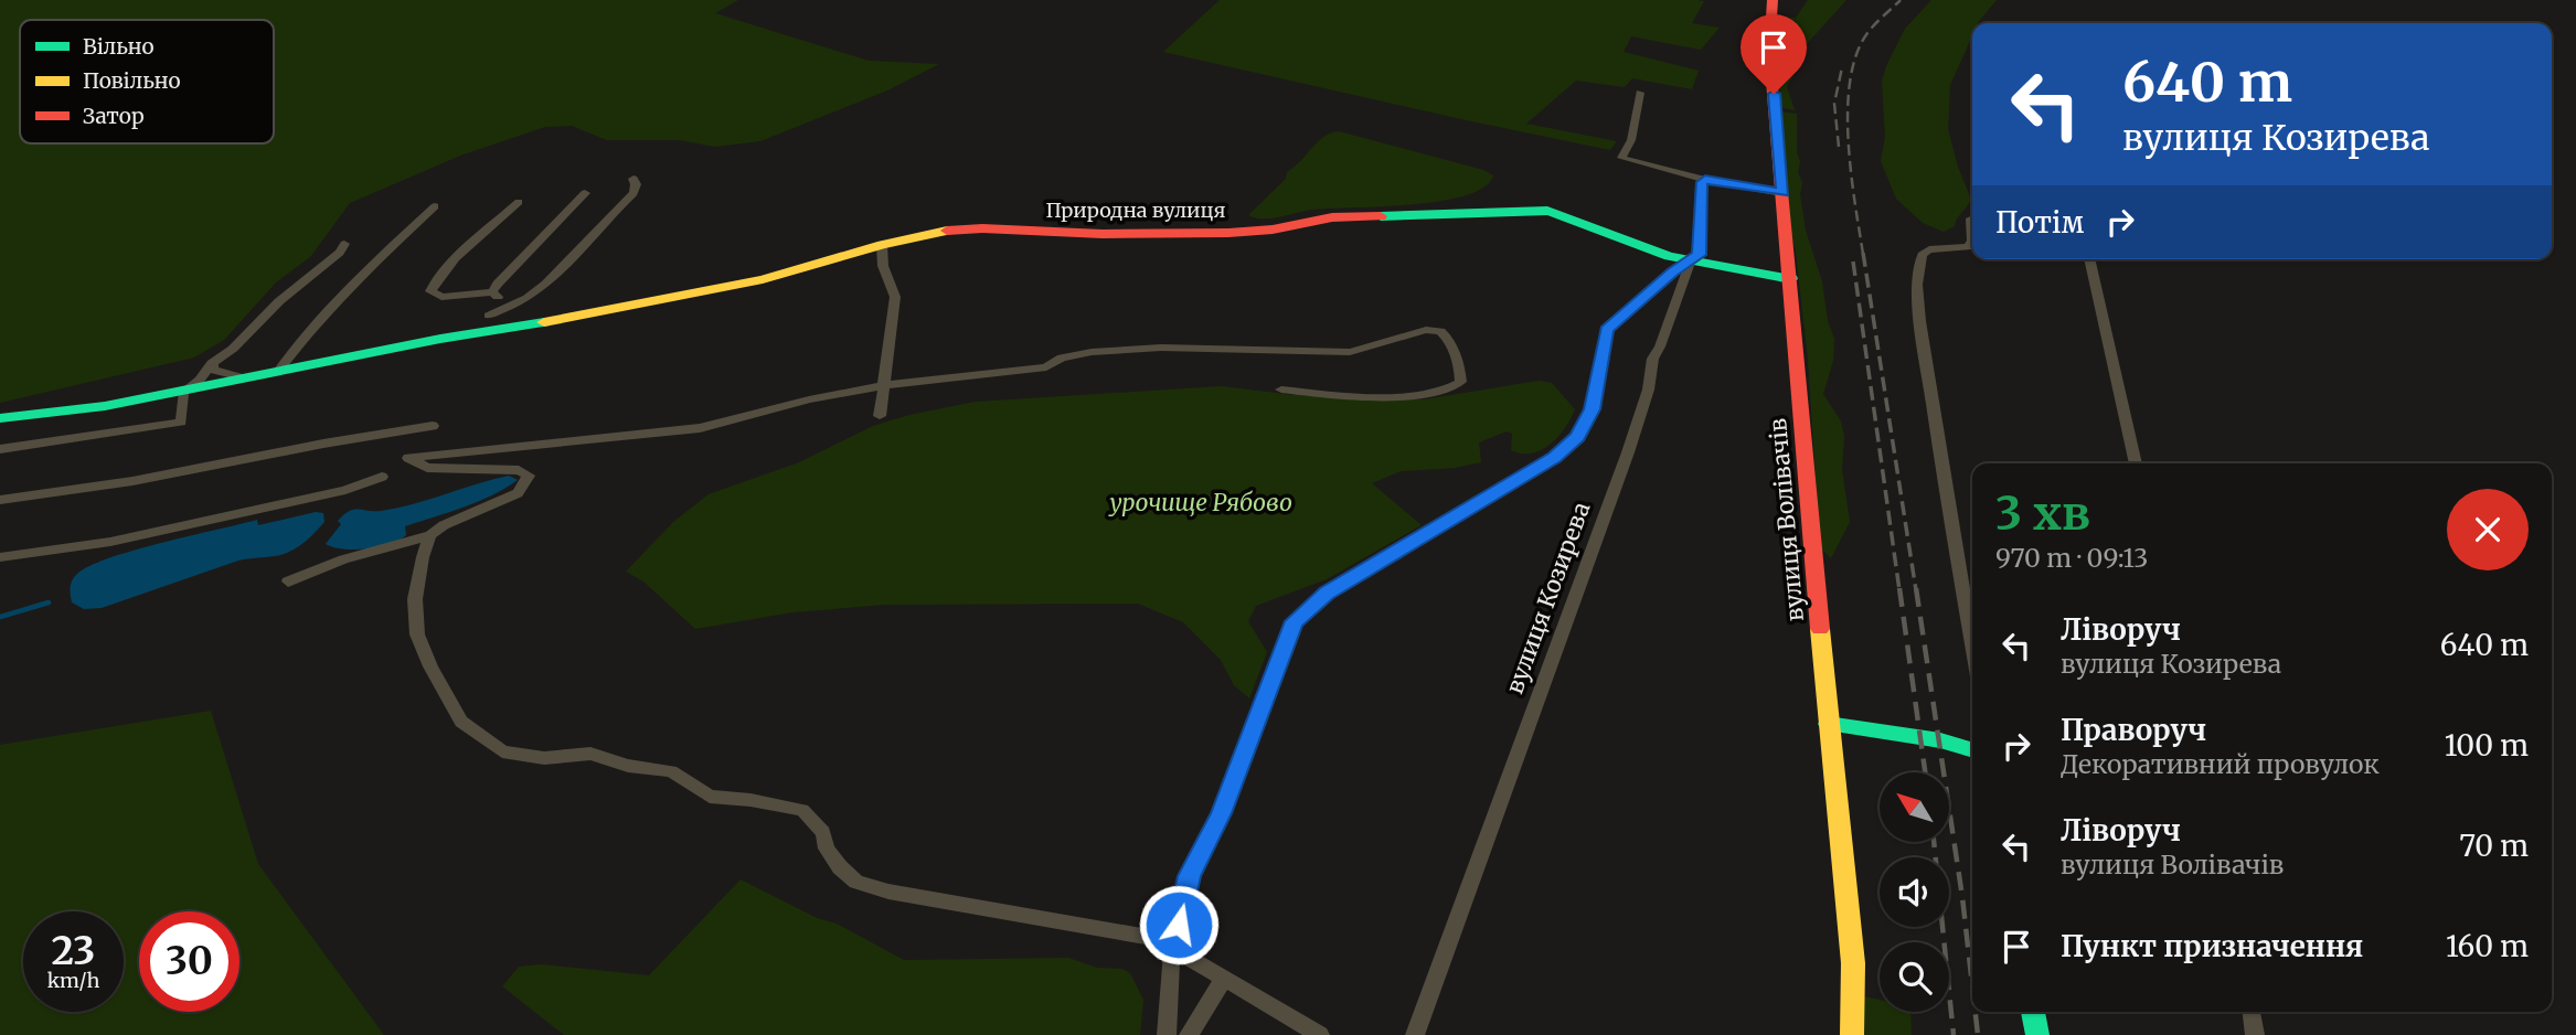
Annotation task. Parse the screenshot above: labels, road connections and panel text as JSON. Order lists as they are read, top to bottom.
{
  "streets": {
    "street": ["Природна вулиця", "вулиця Волівачів", "вулиця Козирева"]
  },
  "crossings": [
    ["Природна вулиця", "вулиця Волівачів"],
    ["Природна вулиця", "вулиця Козирева"]
  ],
  "parks": ["урочище Рябово"],
  "legend": ["Вільно", "Повільно", "Затор"],
  "north": "top left",
  "page": {
    "turn": ["640 m", "вулиця Козирева"],
    "then": "Потім",
    "heading": ["3 хв", "970 m · 09:13"],
    "list": [
      {
        "name": "Ліворуч",
        "note": "вулиця Козирева",
        "value": "640 m"
      },
      {
        "name": "Праворуч",
        "note": "Декоративний провулок",
        "value": "100 m"
      },
      {
        "name": "Ліворуч",
        "note": "вулиця Волівачів",
        "value": "70 m"
      },
      {
        "name": "Пункт призначення",
        "value": "160 m"
      }
    ],
    "speed": "23 km/h",
    "limit": "30"
  }
}
